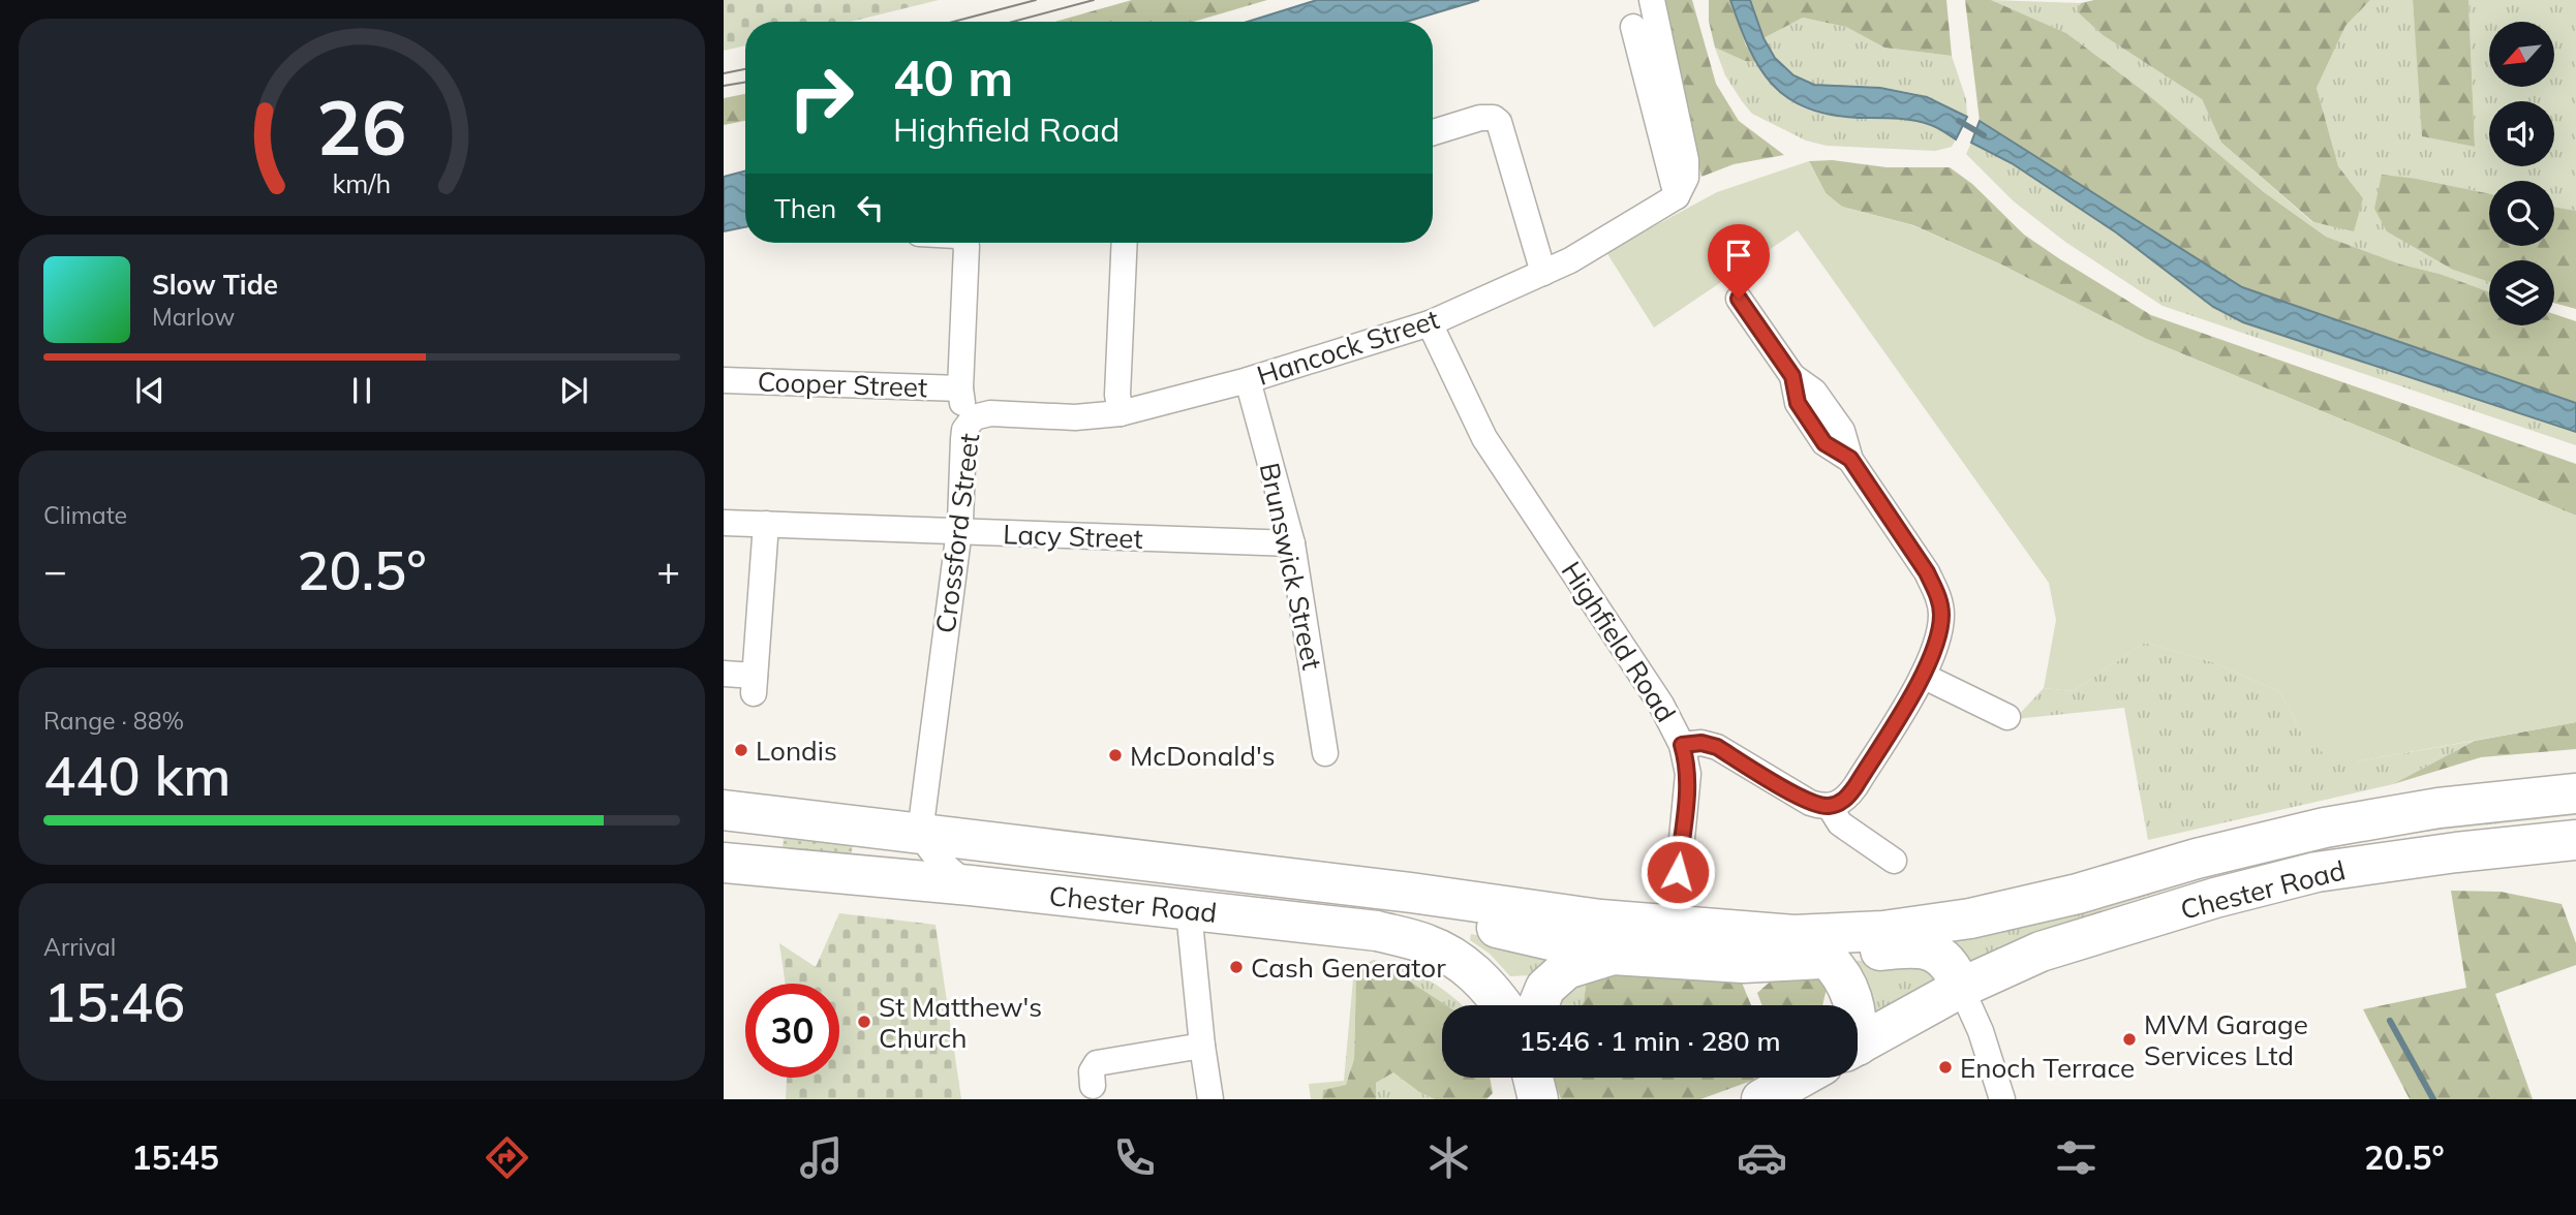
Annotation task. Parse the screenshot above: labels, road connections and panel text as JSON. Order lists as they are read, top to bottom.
{
  "streets": {
    "highway": ["Chester Road"],
    "street": [
      "Hancock Street",
      "Cooper Street",
      "Crossford Street",
      "Lacy Street",
      "Brunswick Street",
      "Highfield Road"
    ]
  },
  "crossings": [
    ["Hancock Street", "Crossford Street"],
    ["Hancock Street", "Brunswick Street"],
    ["Hancock Street", "Highfield Road"],
    ["Cooper Street", "Crossford Street"],
    ["Crossford Street", "Lacy Street"],
    ["Crossford Street", "Chester Road"],
    ["Lacy Street", "Brunswick Street"]
  ],
  "places": [
    "Londis",
    "McDonald's",
    "Cash Generator",
    "St Matthew's Church",
    "MVM Garage Services Ltd",
    "Enoch Terrace"
  ],
  "north": "bottom left",
  "page": {
    "turn": ["40 m", "Highfield Road"],
    "then": "Then",
    "song": ["Slow Tide", "Marlow"],
    "tile": [
      "Climate",
      ["Range · 88%", "440 km"],
      ["Arrival", "15:46"]
    ],
    "heat": ["−", "20.5°", "+"],
    "limit": "30",
    "trip": "15:46 · 1 min · 280 m",
    "tabs": ["15:45", "20.5°"],
    "gauge": ["26", "km/h"]
  }
}
